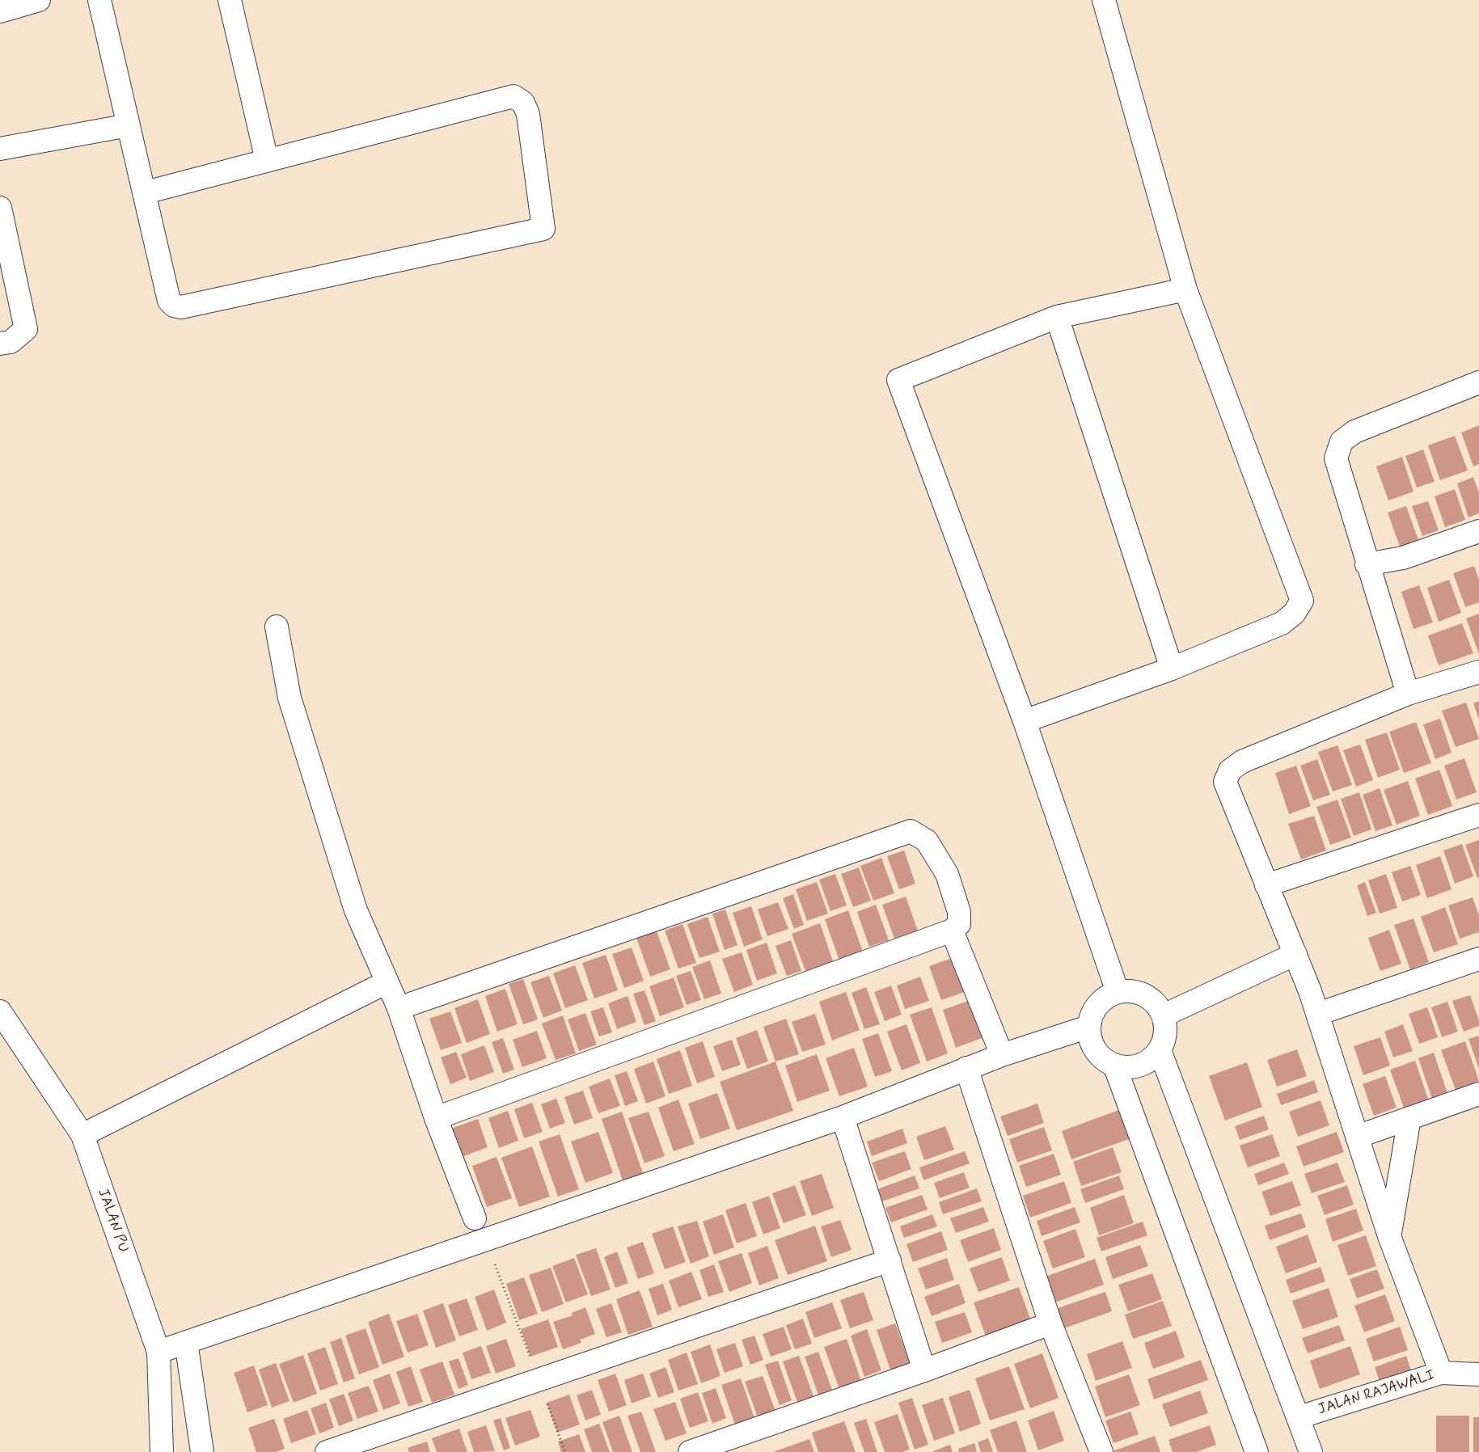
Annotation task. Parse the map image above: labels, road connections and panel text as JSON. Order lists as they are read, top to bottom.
{
  "streets": {
    "street": ["JALAN PU", "JALAN RAJAWALI"]
  }
}
